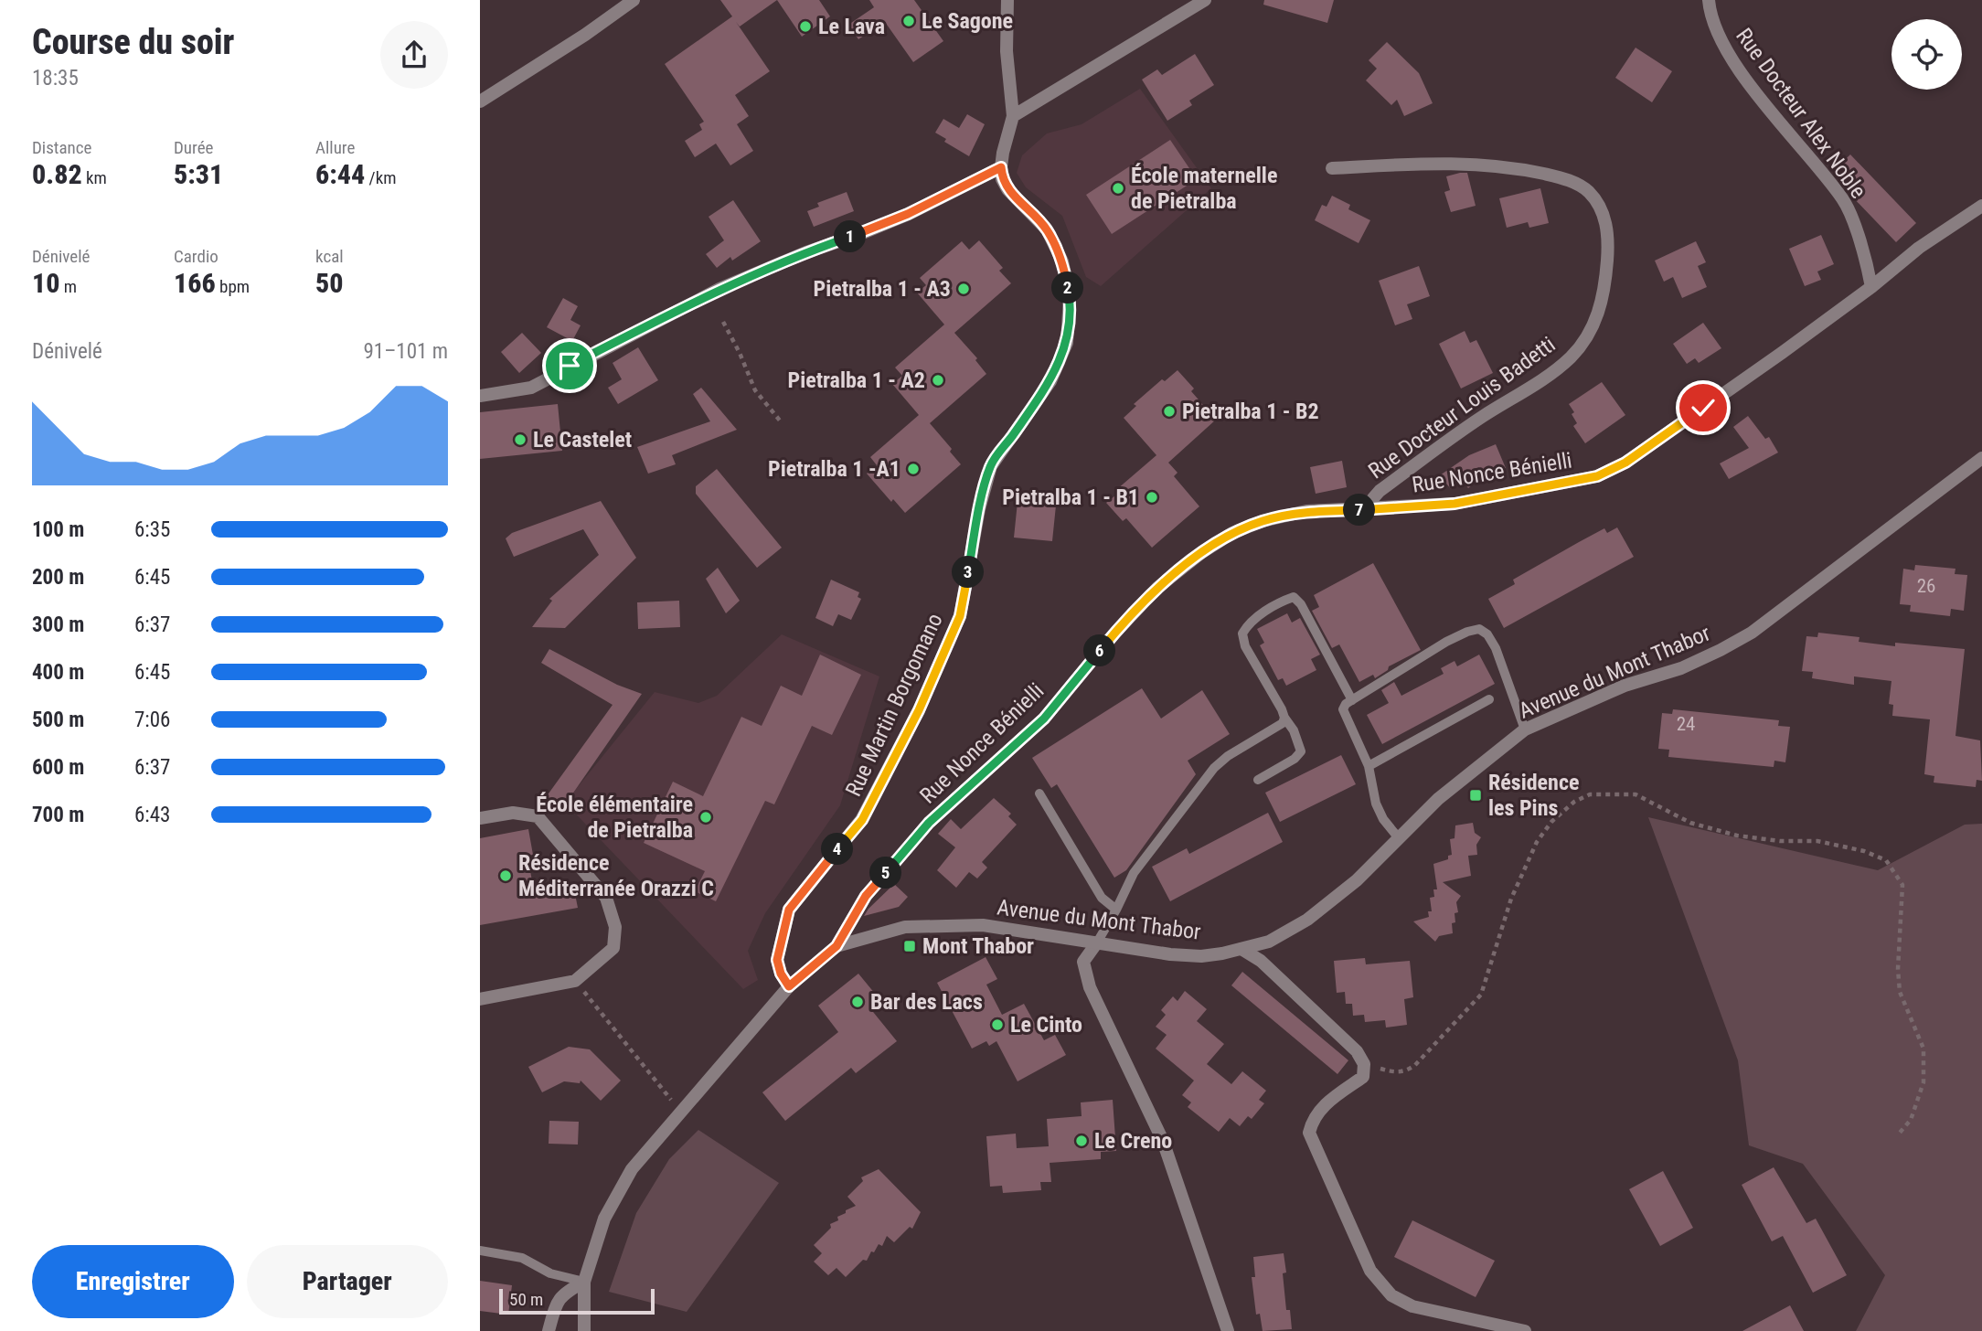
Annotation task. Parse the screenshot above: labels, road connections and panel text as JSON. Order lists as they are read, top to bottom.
{
  "streets": {
    "street": [
      "Rue Docteur Alex Noble",
      "Rue Docteur Louis Badetti",
      "Rue Nonce Bénielli",
      "Avenue du Mont Thabor",
      "Rue Martin Borgomano"
    ]
  },
  "crossings": [
    ["Rue Docteur Alex Noble", "Rue Nonce Bénielli"],
    ["Rue Docteur Louis Badetti", "Rue Nonce Bénielli"],
    ["Rue Nonce Bénielli", "Avenue du Mont Thabor"],
    ["Avenue du Mont Thabor", "Rue Martin Borgomano"]
  ],
  "places": {
    "other": [
      "Le Sagone",
      "Le Lava",
      "École maternelle de Pietralba",
      "Pietralba 1 - A3",
      "Pietralba 1 - A2",
      "Pietralba 1 - B2",
      "Le Castelet",
      "Pietralba 1 -A1",
      "Pietralba 1 - B1",
      "École élémentaire de Pietralba",
      "Résidence Méditerranée Orazzi C",
      "Bar des Lacs",
      "Le Cinto",
      "Le Creno"
    ],
    "transit": ["Résidence les Pins", "Mont Thabor"]
  },
  "house_numbers": ["26", "24"],
  "scale_bar": "50 m",
  "page": {
    "heading": ["Course du soir", "18:35"],
    "stats": [
      ["Distance", "0.82 km"],
      ["Durée", "5:31"],
      ["Allure", "6:44 /km"],
      ["Dénivelé", "10 m"],
      ["Cardio", "166 bpm"],
      ["kcal", "50"]
    ],
    "pins": [
      "1",
      "2",
      "7",
      "3",
      "6",
      "4",
      "5"
    ],
    "chart": ["Dénivelé", "91–101 m"],
    "list": [
      {
        "name": "100 m",
        "note": "6:35"
      },
      {
        "name": "200 m",
        "note": "6:45"
      },
      {
        "name": "300 m",
        "note": "6:37"
      },
      {
        "name": "400 m",
        "note": "6:45"
      },
      {
        "name": "500 m",
        "note": "7:06"
      },
      {
        "name": "600 m",
        "note": "6:37"
      },
      {
        "name": "700 m",
        "note": "6:43"
      }
    ],
    "buttons": ["Enregistrer", "Partager"],
    "scale": "50 m"
  }
}
